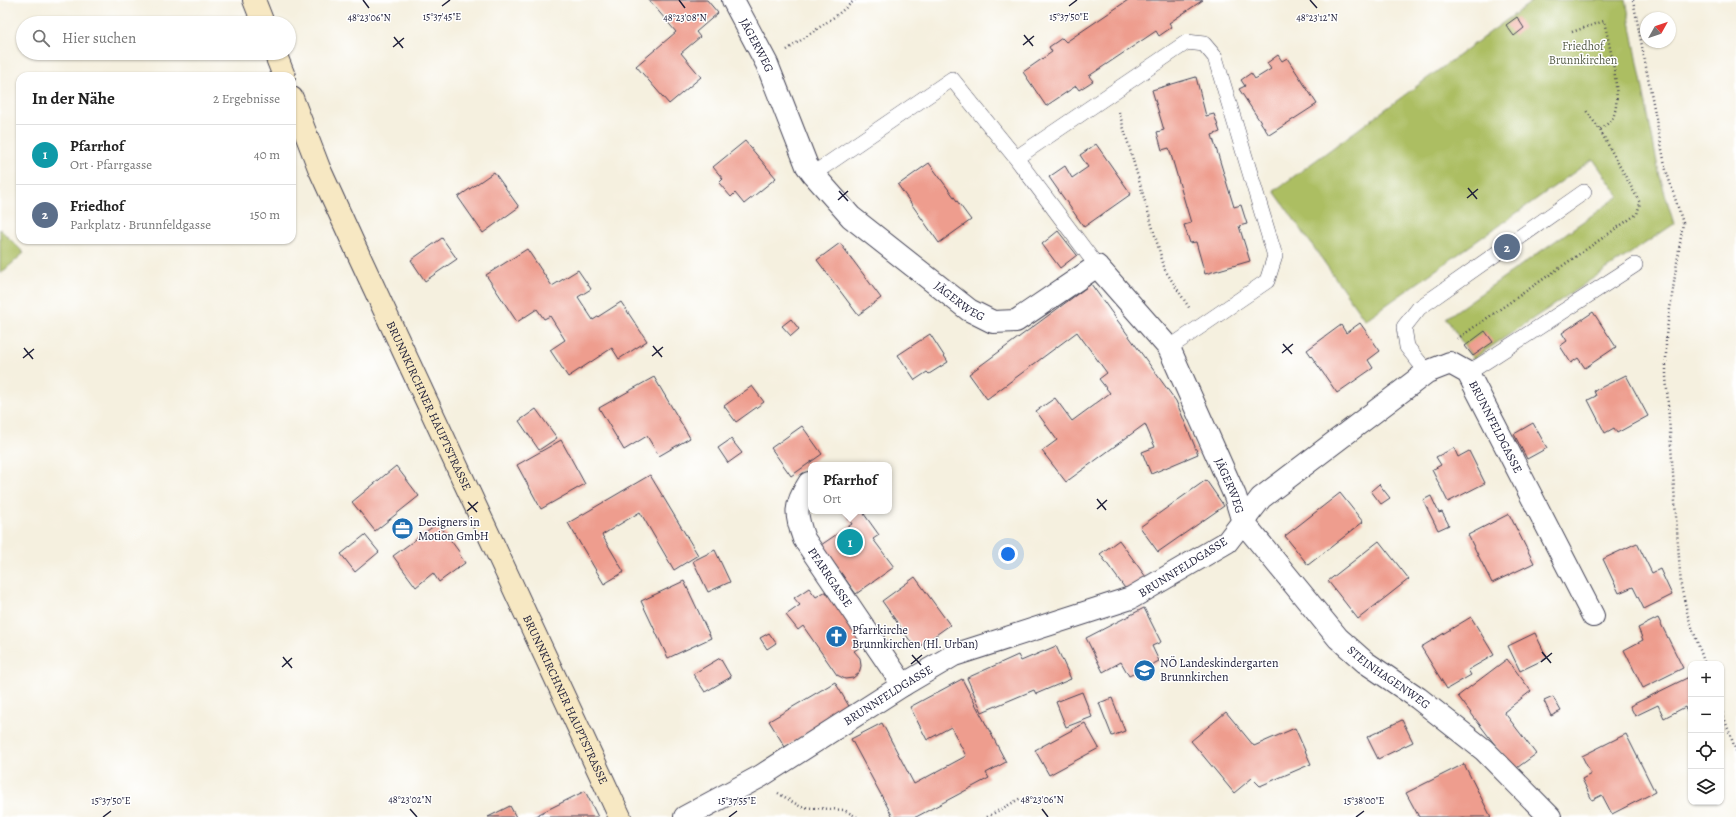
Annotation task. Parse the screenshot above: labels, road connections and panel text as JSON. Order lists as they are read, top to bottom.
{
  "streets": {
    "main road": ["BRUNNKIRCHNER HAUPTSTRASSE"],
    "street": [
      "JÄGERWEG",
      "BRUNNFELDGASSE",
      "PFARRGASSE",
      "STEINHAGENWEG"
    ]
  },
  "crossings": [
    ["JÄGERWEG", "BRUNNFELDGASSE"],
    ["JÄGERWEG", "STEINHAGENWEG"],
    ["BRUNNFELDGASSE", "PFARRGASSE"],
    ["BRUNNFELDGASSE", "STEINHAGENWEG"]
  ],
  "parks": ["Friedhof Brunnkirchen"],
  "places": {
    "office": ["Designers in Motion GmbH"],
    "church": ["Pfarrkirche Brunnkirchen (Hl. Urban)"],
    "school or university": ["NÖ Landeskindergarten Brunnkirchen"]
  },
  "north": "top right",
  "page": {
    "search": "Hier suchen",
    "heading": ["In der Nähe", "2 Ergebnisse"],
    "list": [
      {
        "mark": "1",
        "name": "Pfarrhof",
        "note": "Ort · Pfarrgasse",
        "value": "40 m"
      },
      {
        "mark": "2",
        "name": "Friedhof",
        "note": "Parkplatz · Brunnfeldgasse",
        "value": "150 m"
      }
    ],
    "pins": ["2", "1"],
    "popup": ["Pfarrhof", "Ort"],
    "map_buttons": ["+", "−"]
  },
  "coordinates": [
    "15°37'50\"E",
    "15°37'45\"E",
    "48°23'06\"N",
    "48°23'08\"N",
    "48°23'12\"N",
    "48°23'02\"N",
    "15°37'55\"E",
    "15°38'00\"E"
  ]
}
